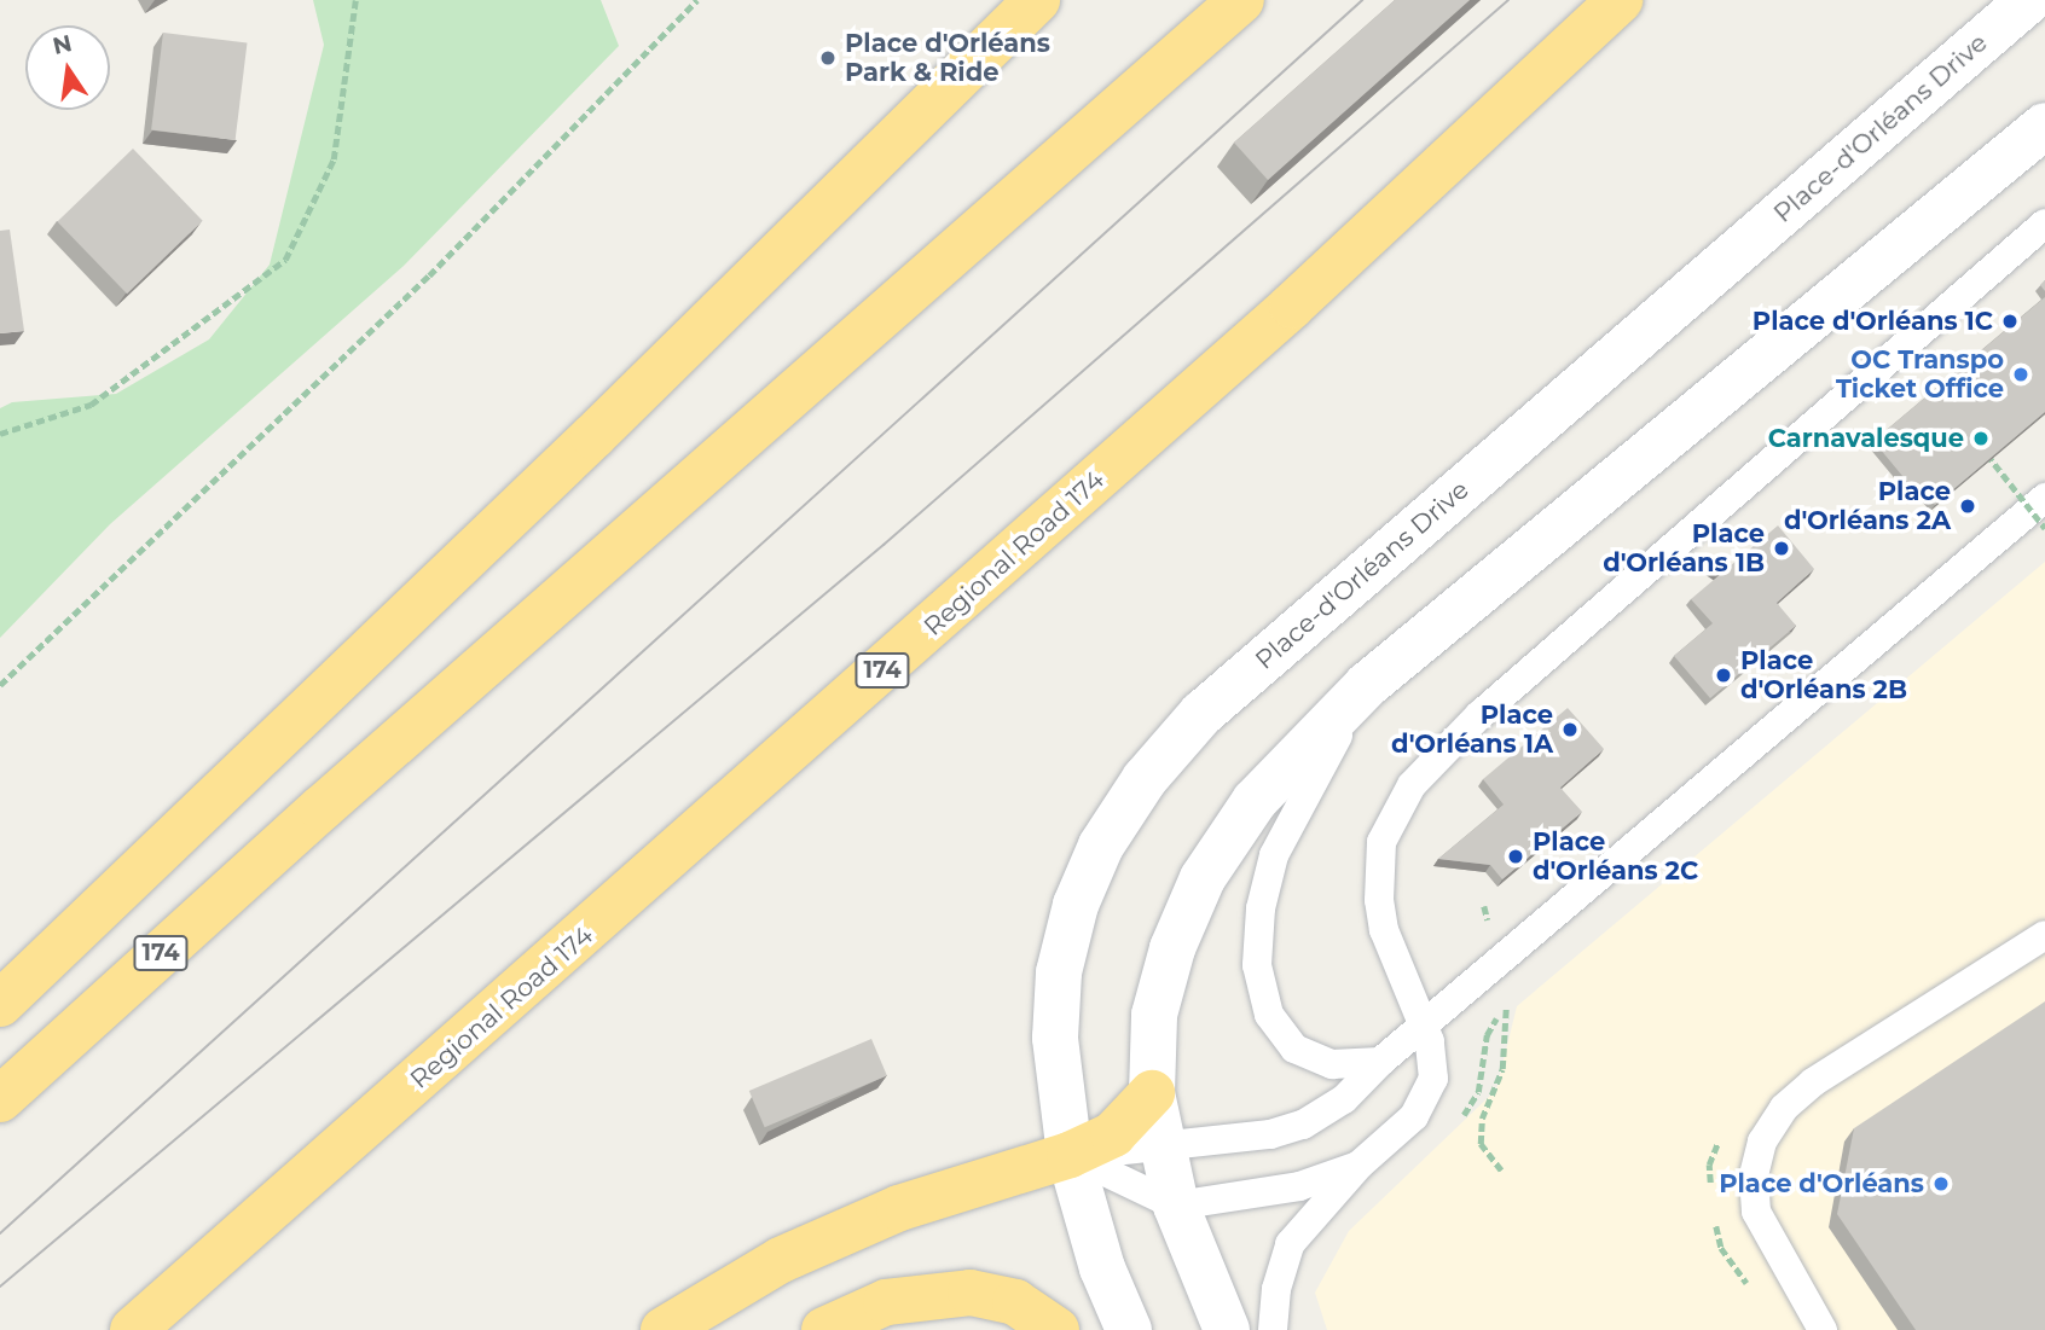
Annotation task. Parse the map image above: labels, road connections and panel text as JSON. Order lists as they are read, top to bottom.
{
  "streets": {
    "highway": ["Regional Road 174", "174"],
    "main road": ["Place-d'Orléans Drive"]
  },
  "places": [
    "Place d'Orléans Park & Ride",
    "Place d'Orléans 1C",
    "OC Transpo Ticket Office",
    "Carnavalesque",
    "Place d'Orléans 2A",
    "Place d'Orléans 1B",
    "Place d'Orléans 2B",
    "Place d'Orléans 1A",
    "Place d'Orléans 2C",
    "Place d'Orléans"
  ],
  "north": "top"
}
